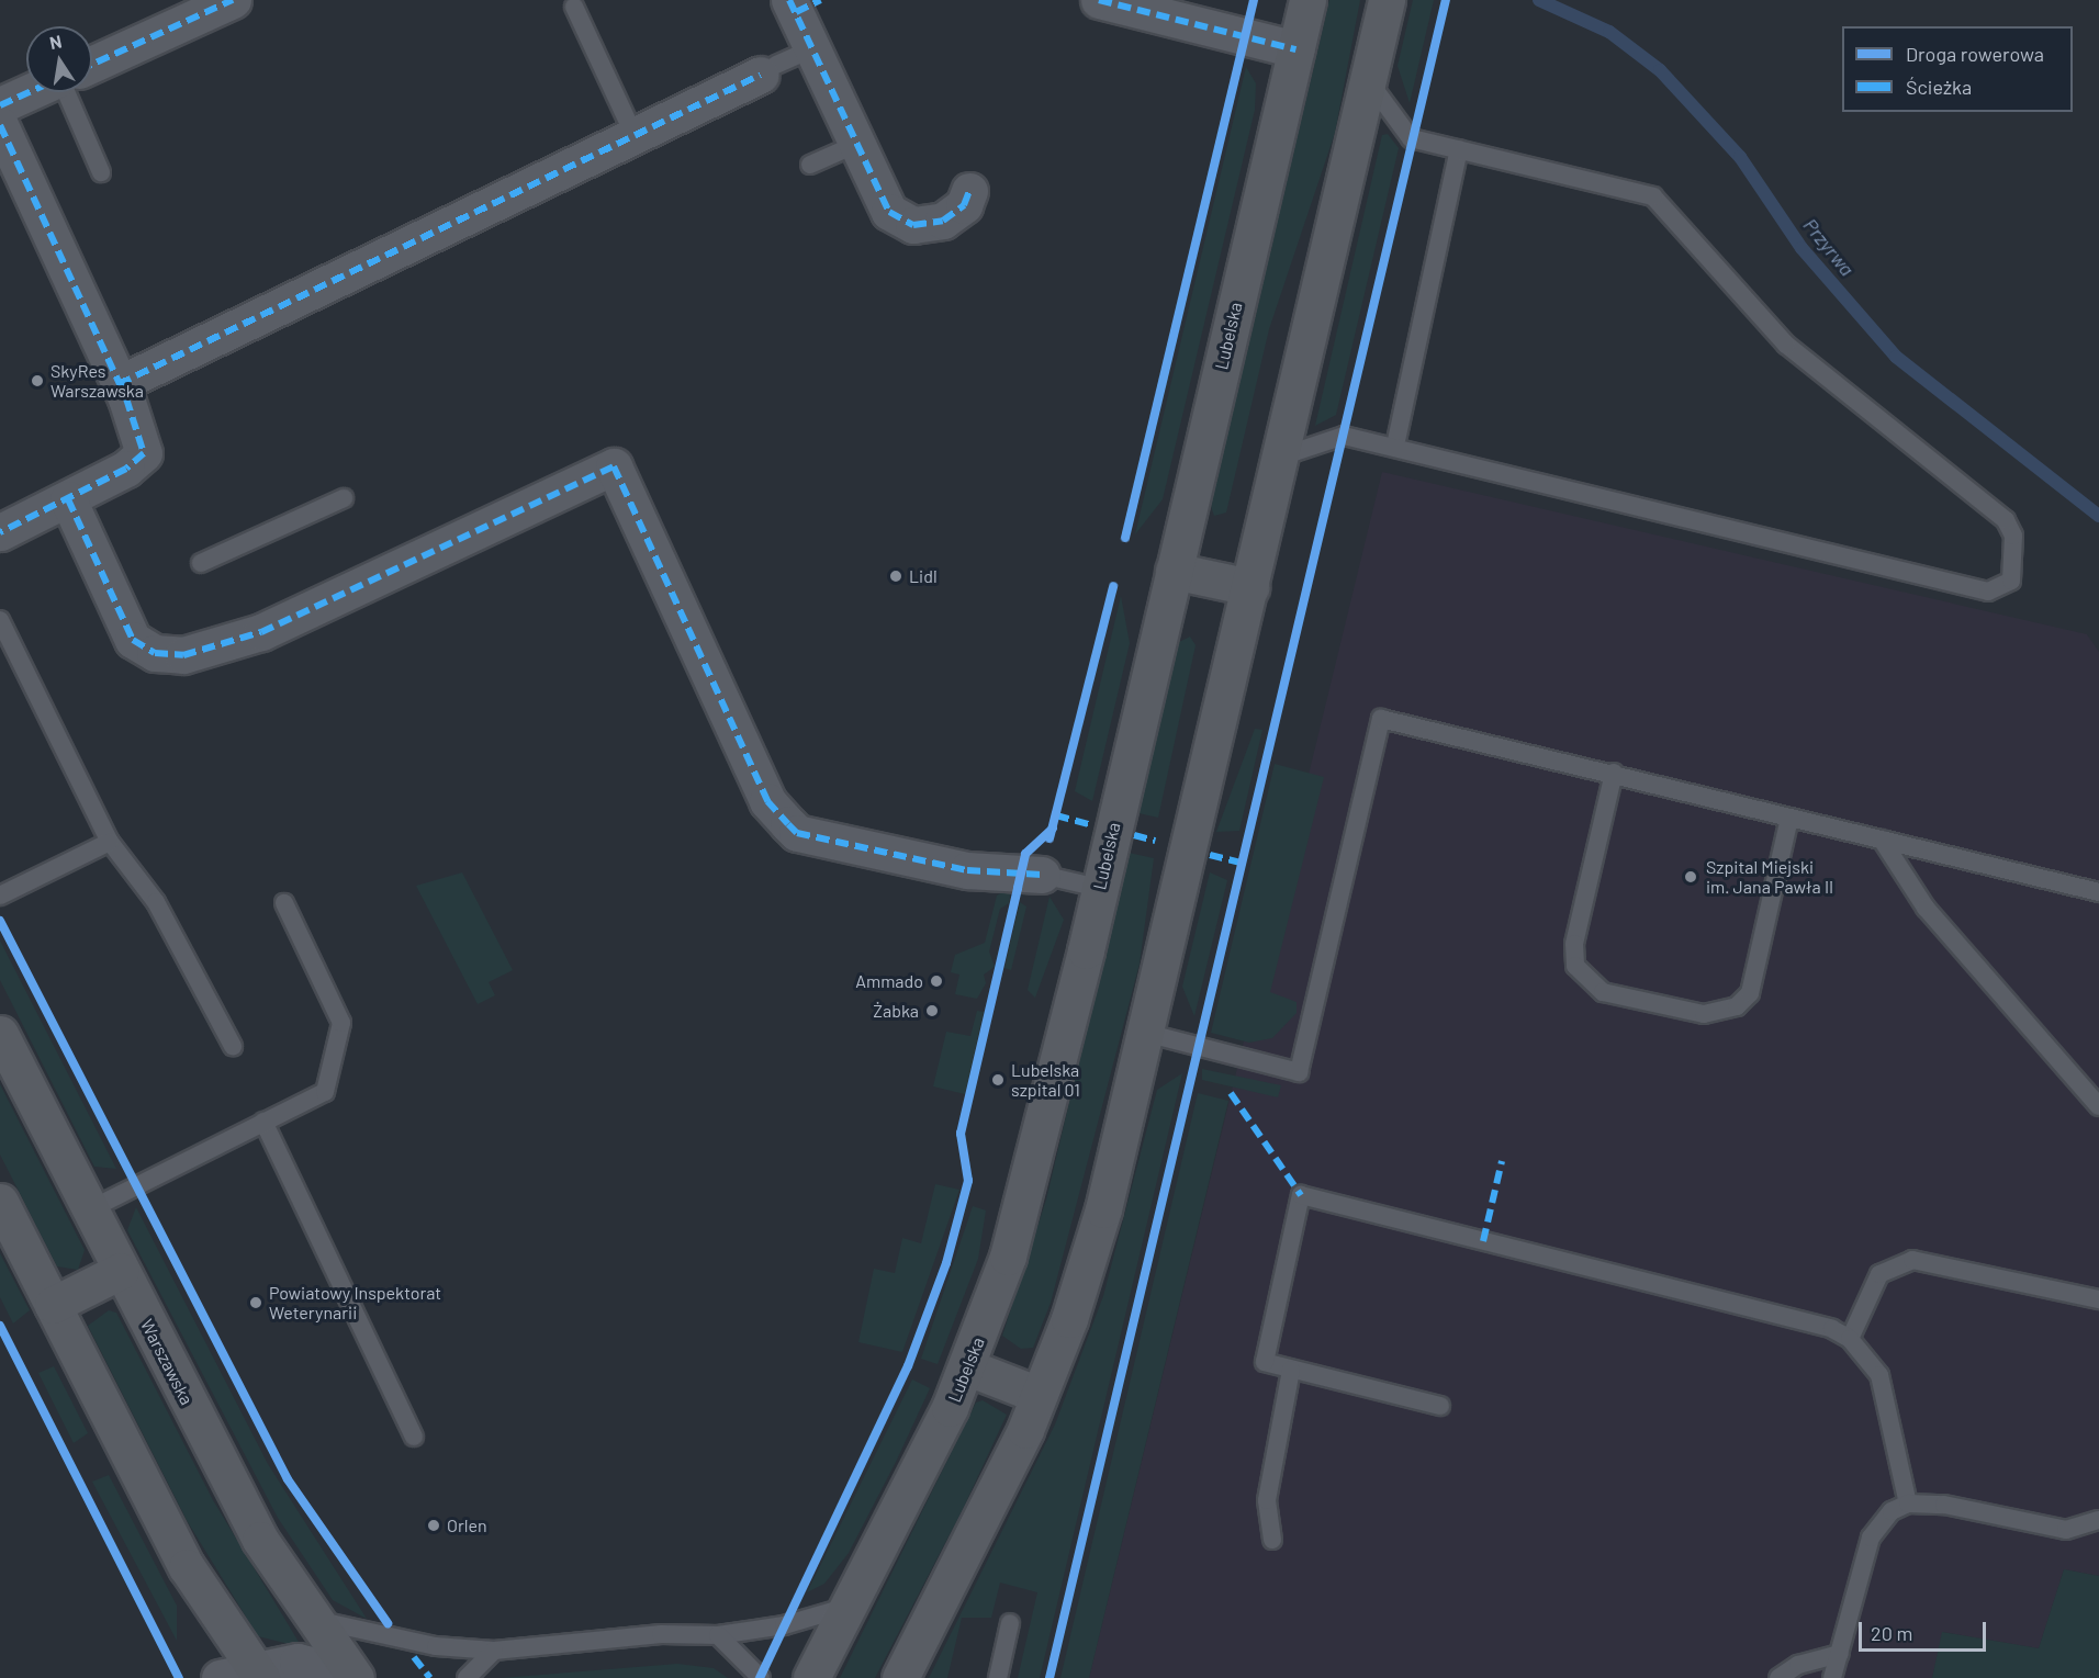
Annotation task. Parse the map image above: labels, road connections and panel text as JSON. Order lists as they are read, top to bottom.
{
  "streets": {
    "main road": ["Lubelska", "Warszawska"]
  },
  "water": ["Przyrwa"],
  "places": [
    "SkyRes Warszawska",
    "Lidl",
    "Szpital Miejski im. Jana Pawła II",
    "Ammado",
    "Żabka",
    "Lubelska szpital 01",
    "Powiatowy Inspektorat Weterynarii",
    "Orlen"
  ],
  "legend": ["Droga rowerowa", "Ścieżka"],
  "scale_bar": "20 m",
  "north": "top"
}
